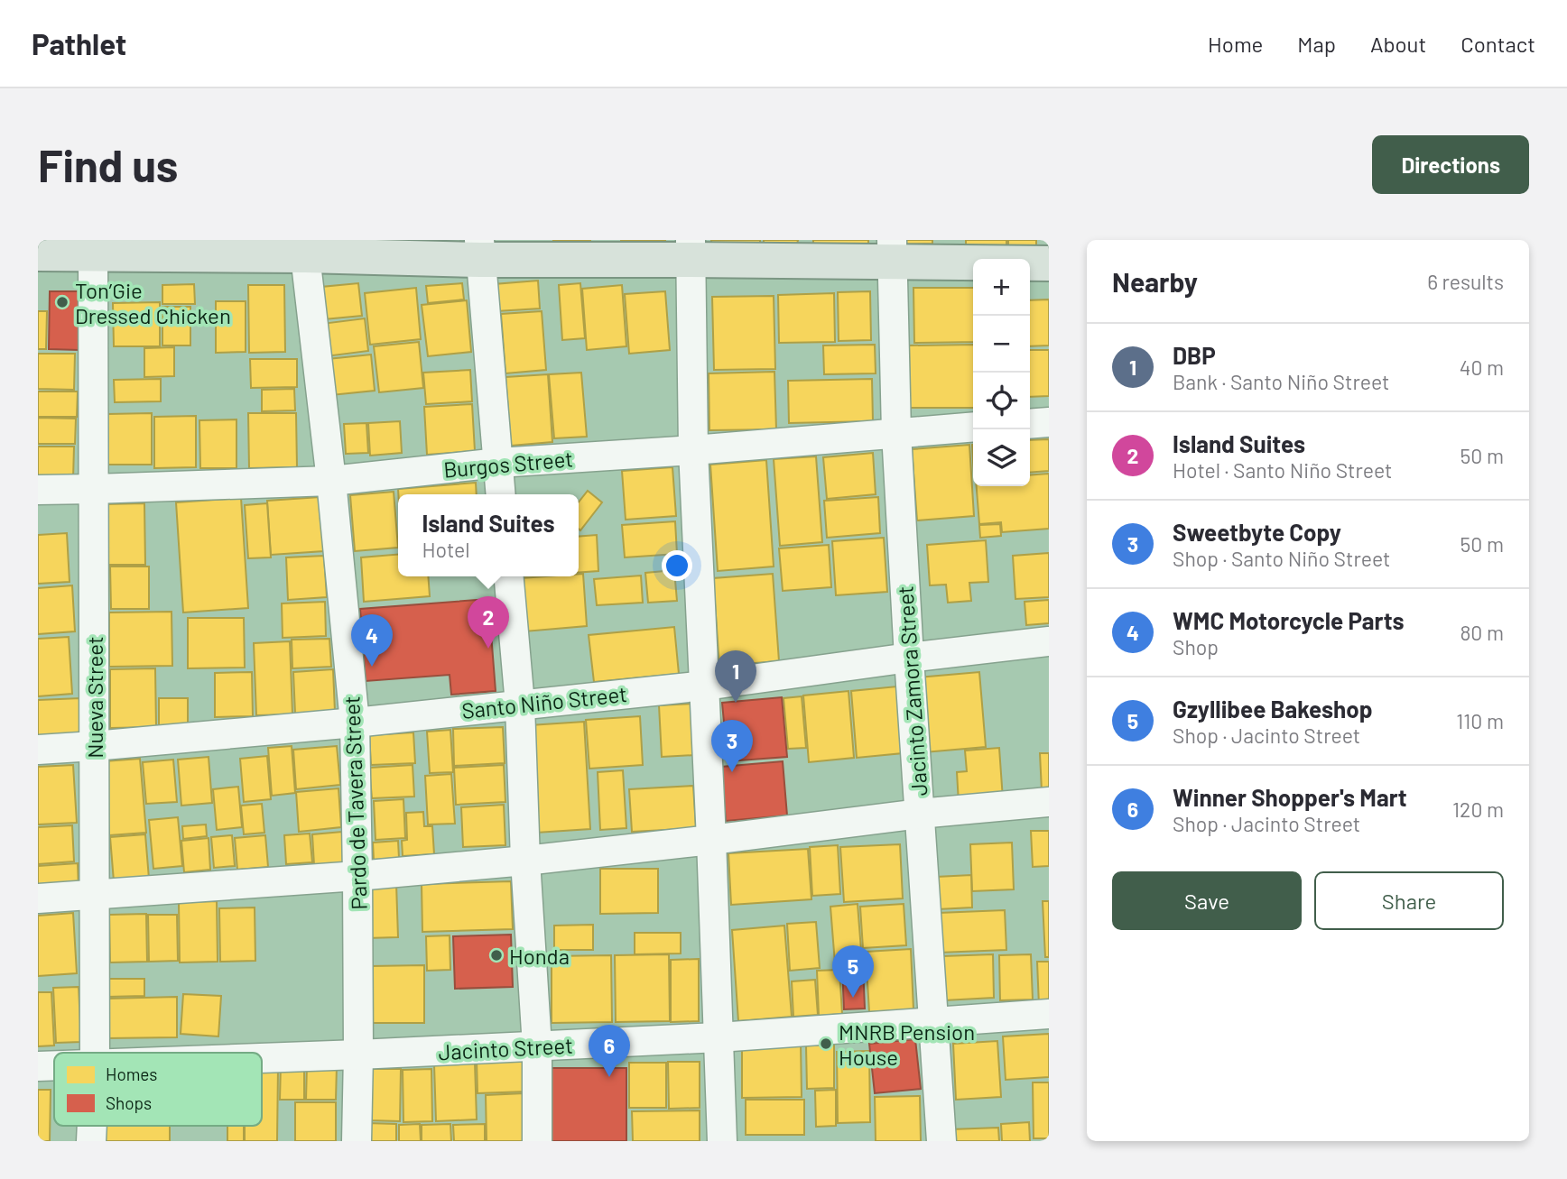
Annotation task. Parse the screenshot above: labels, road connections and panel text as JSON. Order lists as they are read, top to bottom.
{
  "streets": {
    "street": [
      "Burgos Street",
      "Jacinto Zamora Street",
      "Nueva Street",
      "Santo Niño Street",
      "Pardo de Tavera Street",
      "Jacinto Street"
    ]
  },
  "crossings": [
    ["Burgos Street", "Jacinto Zamora Street"],
    ["Burgos Street", "Nueva Street"],
    ["Burgos Street", "Pardo de Tavera Street"],
    ["Jacinto Zamora Street", "Santo Niño Street"],
    ["Jacinto Zamora Street", "Jacinto Street"],
    ["Nueva Street", "Santo Niño Street"],
    ["Santo Niño Street", "Pardo de Tavera Street"],
    ["Pardo de Tavera Street", "Jacinto Street"]
  ],
  "places": ["Ton’Gie Dressed Chicken", "Honda", "MNRB Pension House"],
  "legend": ["Homes", "Shops"],
  "page": {
    "header": "Pathlet",
    "nav": [
      "Home",
      "Map",
      "About",
      "Contact"
    ],
    "buttons": [
      "Directions",
      ["Save", "Share"]
    ],
    "title": "Find us",
    "heading": ["Nearby", "6 results"],
    "map_buttons": ["+", "−"],
    "list": [
      {
        "mark": "1",
        "name": "DBP",
        "note": "Bank · Santo Niño Street",
        "value": "40 m"
      },
      {
        "mark": "2",
        "name": "Island Suites",
        "note": "Hotel · Santo Niño Street",
        "value": "50 m"
      },
      {
        "mark": "3",
        "name": "Sweetbyte Copy",
        "note": "Shop · Santo Niño Street",
        "value": "50 m"
      },
      {
        "mark": "4",
        "name": "WMC Motorcycle Parts",
        "note": "Shop",
        "value": "80 m"
      },
      {
        "mark": "5",
        "name": "Gzyllibee Bakeshop",
        "note": "Shop · Jacinto Street",
        "value": "110 m"
      },
      {
        "mark": "6",
        "name": "Winner Shopper's Mart",
        "note": "Shop · Jacinto Street",
        "value": "120 m"
      }
    ],
    "popup": ["Island Suites", "Hotel"],
    "pins": [
      "2",
      "4",
      "1",
      "3",
      "5",
      "6"
    ]
  }
}
